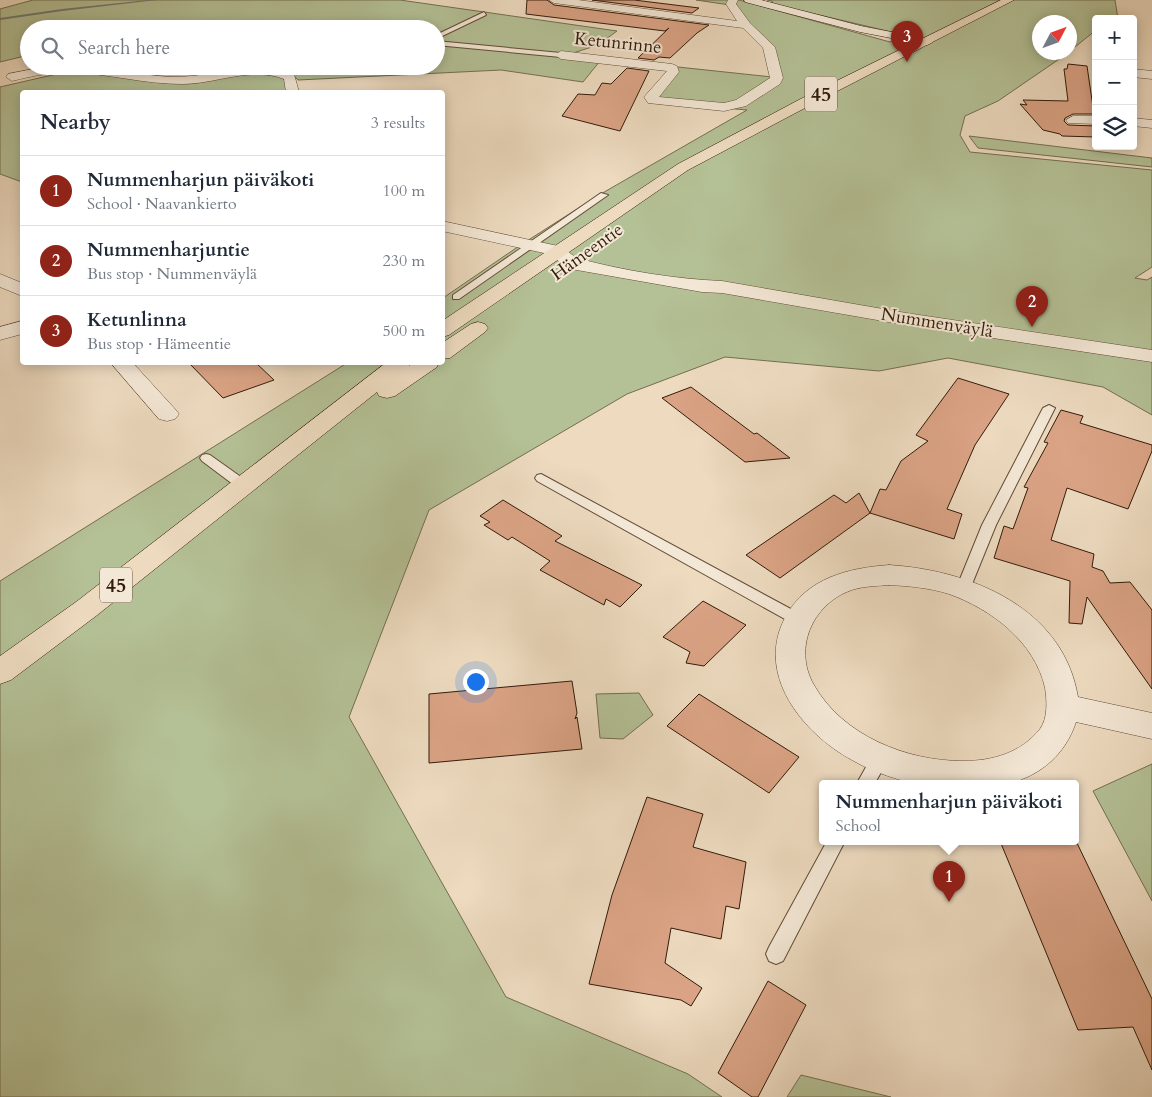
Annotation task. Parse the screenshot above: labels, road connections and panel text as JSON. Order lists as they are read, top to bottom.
{
  "streets": {
    "main road": ["45", "Hämeentie"],
    "street": ["Ketunrinne", "Nummenväylä"]
  },
  "crossings": [
    ["Hämeentie", "Nummenväylä"]
  ],
  "north": "top right",
  "page": {
    "map_buttons": ["+", "−"],
    "search": "Search here",
    "pins": ["3", "2", "1"],
    "heading": ["Nearby", "3 results"],
    "list": [
      {
        "mark": "1",
        "name": "Nummenharjun päiväkoti",
        "note": "School · Naavankierto",
        "value": "100 m"
      },
      {
        "mark": "2",
        "name": "Nummenharjuntie",
        "note": "Bus stop · Nummenväylä",
        "value": "230 m"
      },
      {
        "mark": "3",
        "name": "Ketunlinna",
        "note": "Bus stop · Hämeentie",
        "value": "500 m"
      }
    ],
    "popup": ["Nummenharjun päiväkoti", "School"]
  }
}
